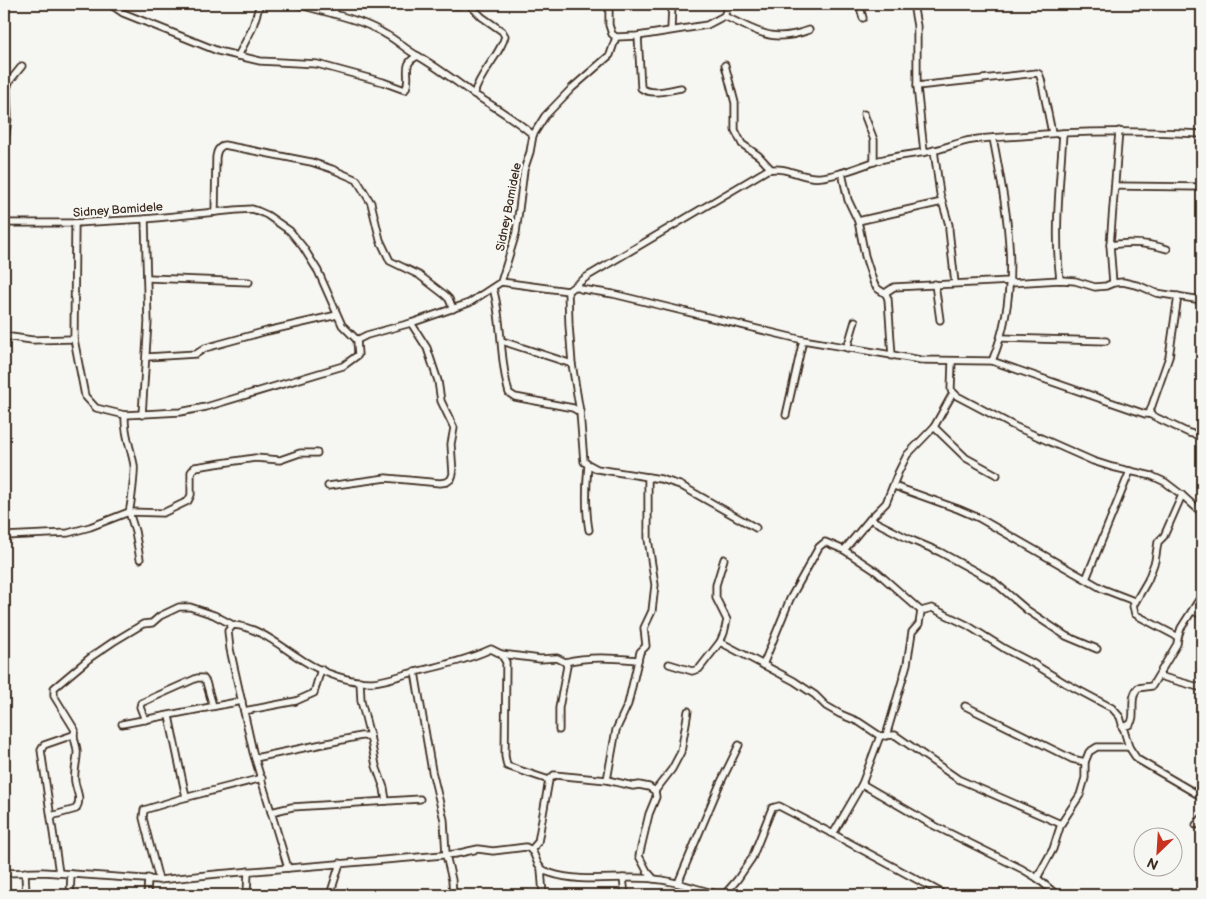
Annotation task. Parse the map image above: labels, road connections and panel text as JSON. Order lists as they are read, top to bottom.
{
  "streets": {
    "street": ["Sidney Bamidele"]
  },
  "north": "bottom left"
}
